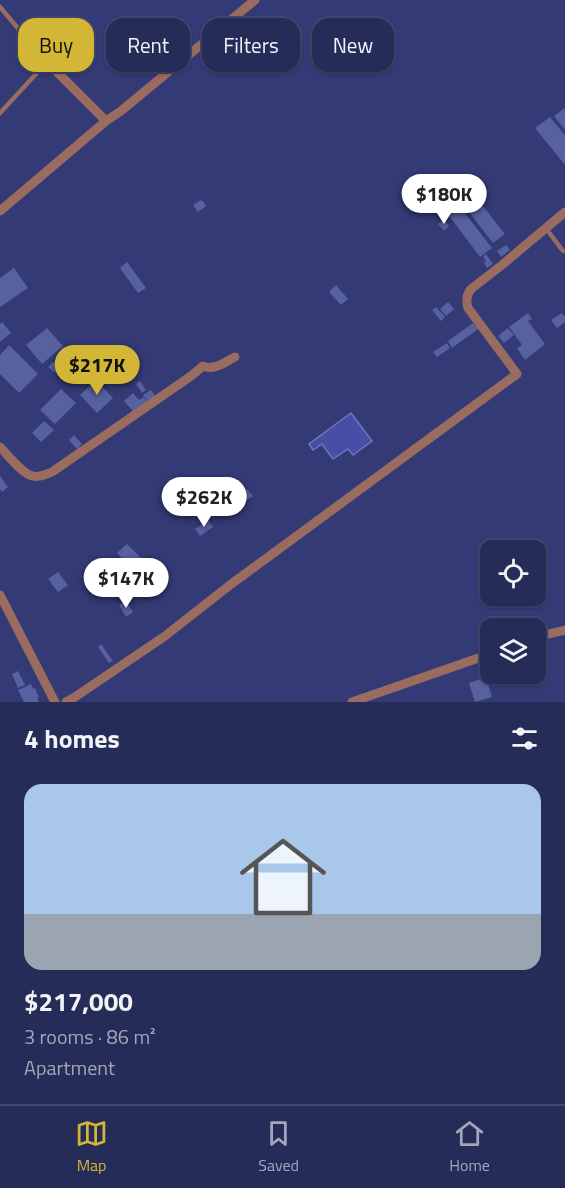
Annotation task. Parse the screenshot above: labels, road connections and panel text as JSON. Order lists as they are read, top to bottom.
{
  "page": {
    "chip": [
      "Buy",
      "Rent",
      "Filters",
      "New"
    ],
    "price": [
      "$180K",
      "$217K",
      "$262K",
      "$147K"
    ],
    "heading": "4 homes",
    "list": [
      {
        "name": "$217,000",
        "note": "3 rooms · 86 m² · Apartment"
      }
    ],
    "tabs": ["Map", "Saved", "Home"]
  }
}
